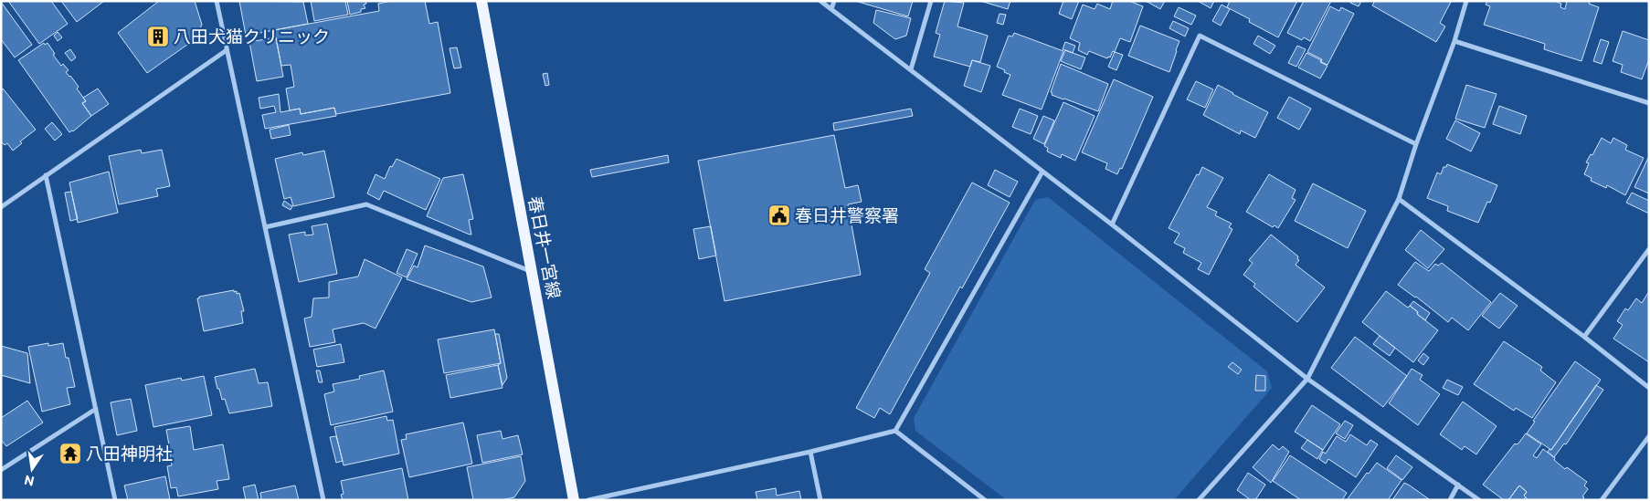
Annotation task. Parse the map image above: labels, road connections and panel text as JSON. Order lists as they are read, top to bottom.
{
  "streets": {
    "main road": ["春日井一宮線"]
  },
  "places": {
    "building": ["八田犬猫クリニック"],
    "public building": ["春日井警察署"],
    "temple": ["八田神明社"]
  },
  "north": "bottom"
}
